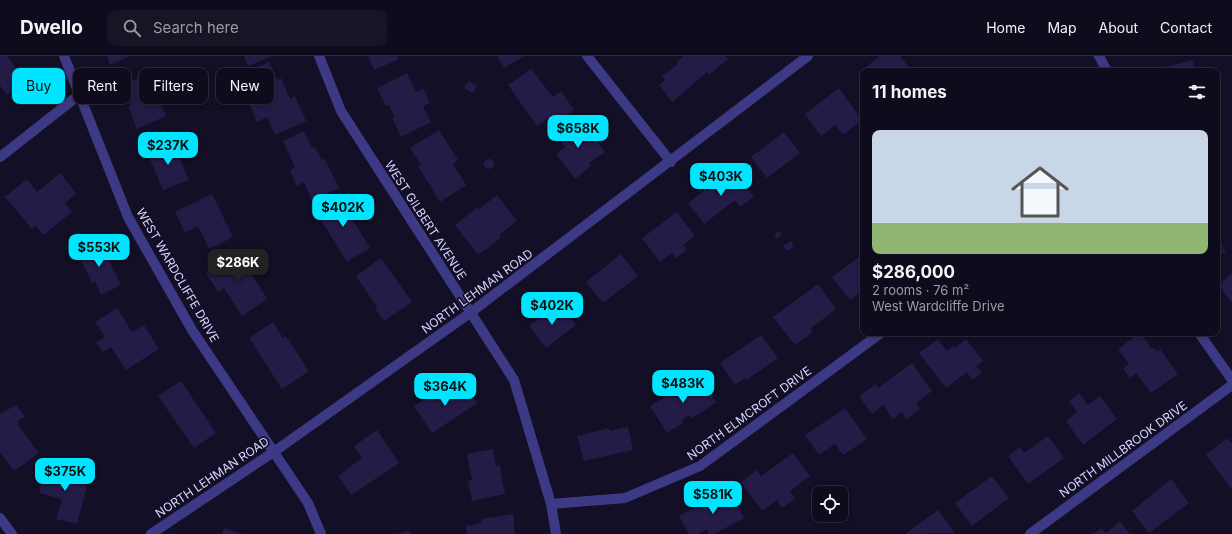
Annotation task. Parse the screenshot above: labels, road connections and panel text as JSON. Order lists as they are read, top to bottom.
{
  "streets": {
    "street": [
      "WEST GILBERT AVENUE",
      "WEST WARDCLIFFE DRIVE",
      "NORTH LEHMAN ROAD",
      "NORTH ELMCROFT DRIVE",
      "NORTH MILLBROOK DRIVE"
    ]
  },
  "crossings": [
    ["WEST GILBERT AVENUE", "NORTH LEHMAN ROAD"],
    ["WEST GILBERT AVENUE", "NORTH ELMCROFT DRIVE"],
    ["WEST WARDCLIFFE DRIVE", "NORTH LEHMAN ROAD"]
  ],
  "page": {
    "header": "Dwello",
    "search": "Search here",
    "nav": [
      "Home",
      "Map",
      "About",
      "Contact"
    ],
    "chip": [
      "Buy",
      "Rent",
      "Filters",
      "New"
    ],
    "heading": "11 homes",
    "price": [
      "$658K",
      "$237K",
      "$403K",
      "$402K",
      "$553K",
      "$286K",
      "$402K",
      "$483K",
      "$364K",
      "$375K",
      "$581K"
    ],
    "list": [
      {
        "name": "$286,000",
        "note": "2 rooms · 76 m² · West Wardcliffe Drive"
      }
    ]
  }
}
